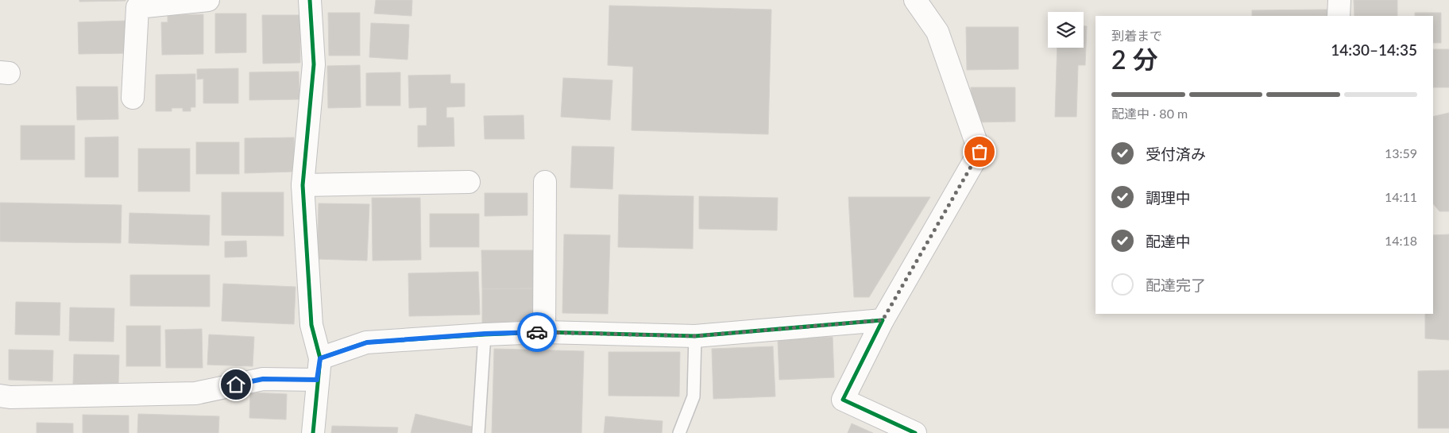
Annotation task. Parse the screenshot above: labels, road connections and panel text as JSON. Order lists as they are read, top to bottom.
{
  "page": {
    "heading": ["2 分", "到着まで", "14:30–14:35"],
    "bar": "配達中 · 80 m",
    "list": [
      ["受付済み", "13:59"],
      ["調理中", "14:11"],
      ["配達中", "14:18"],
      "配達完了"
    ]
  }
}
